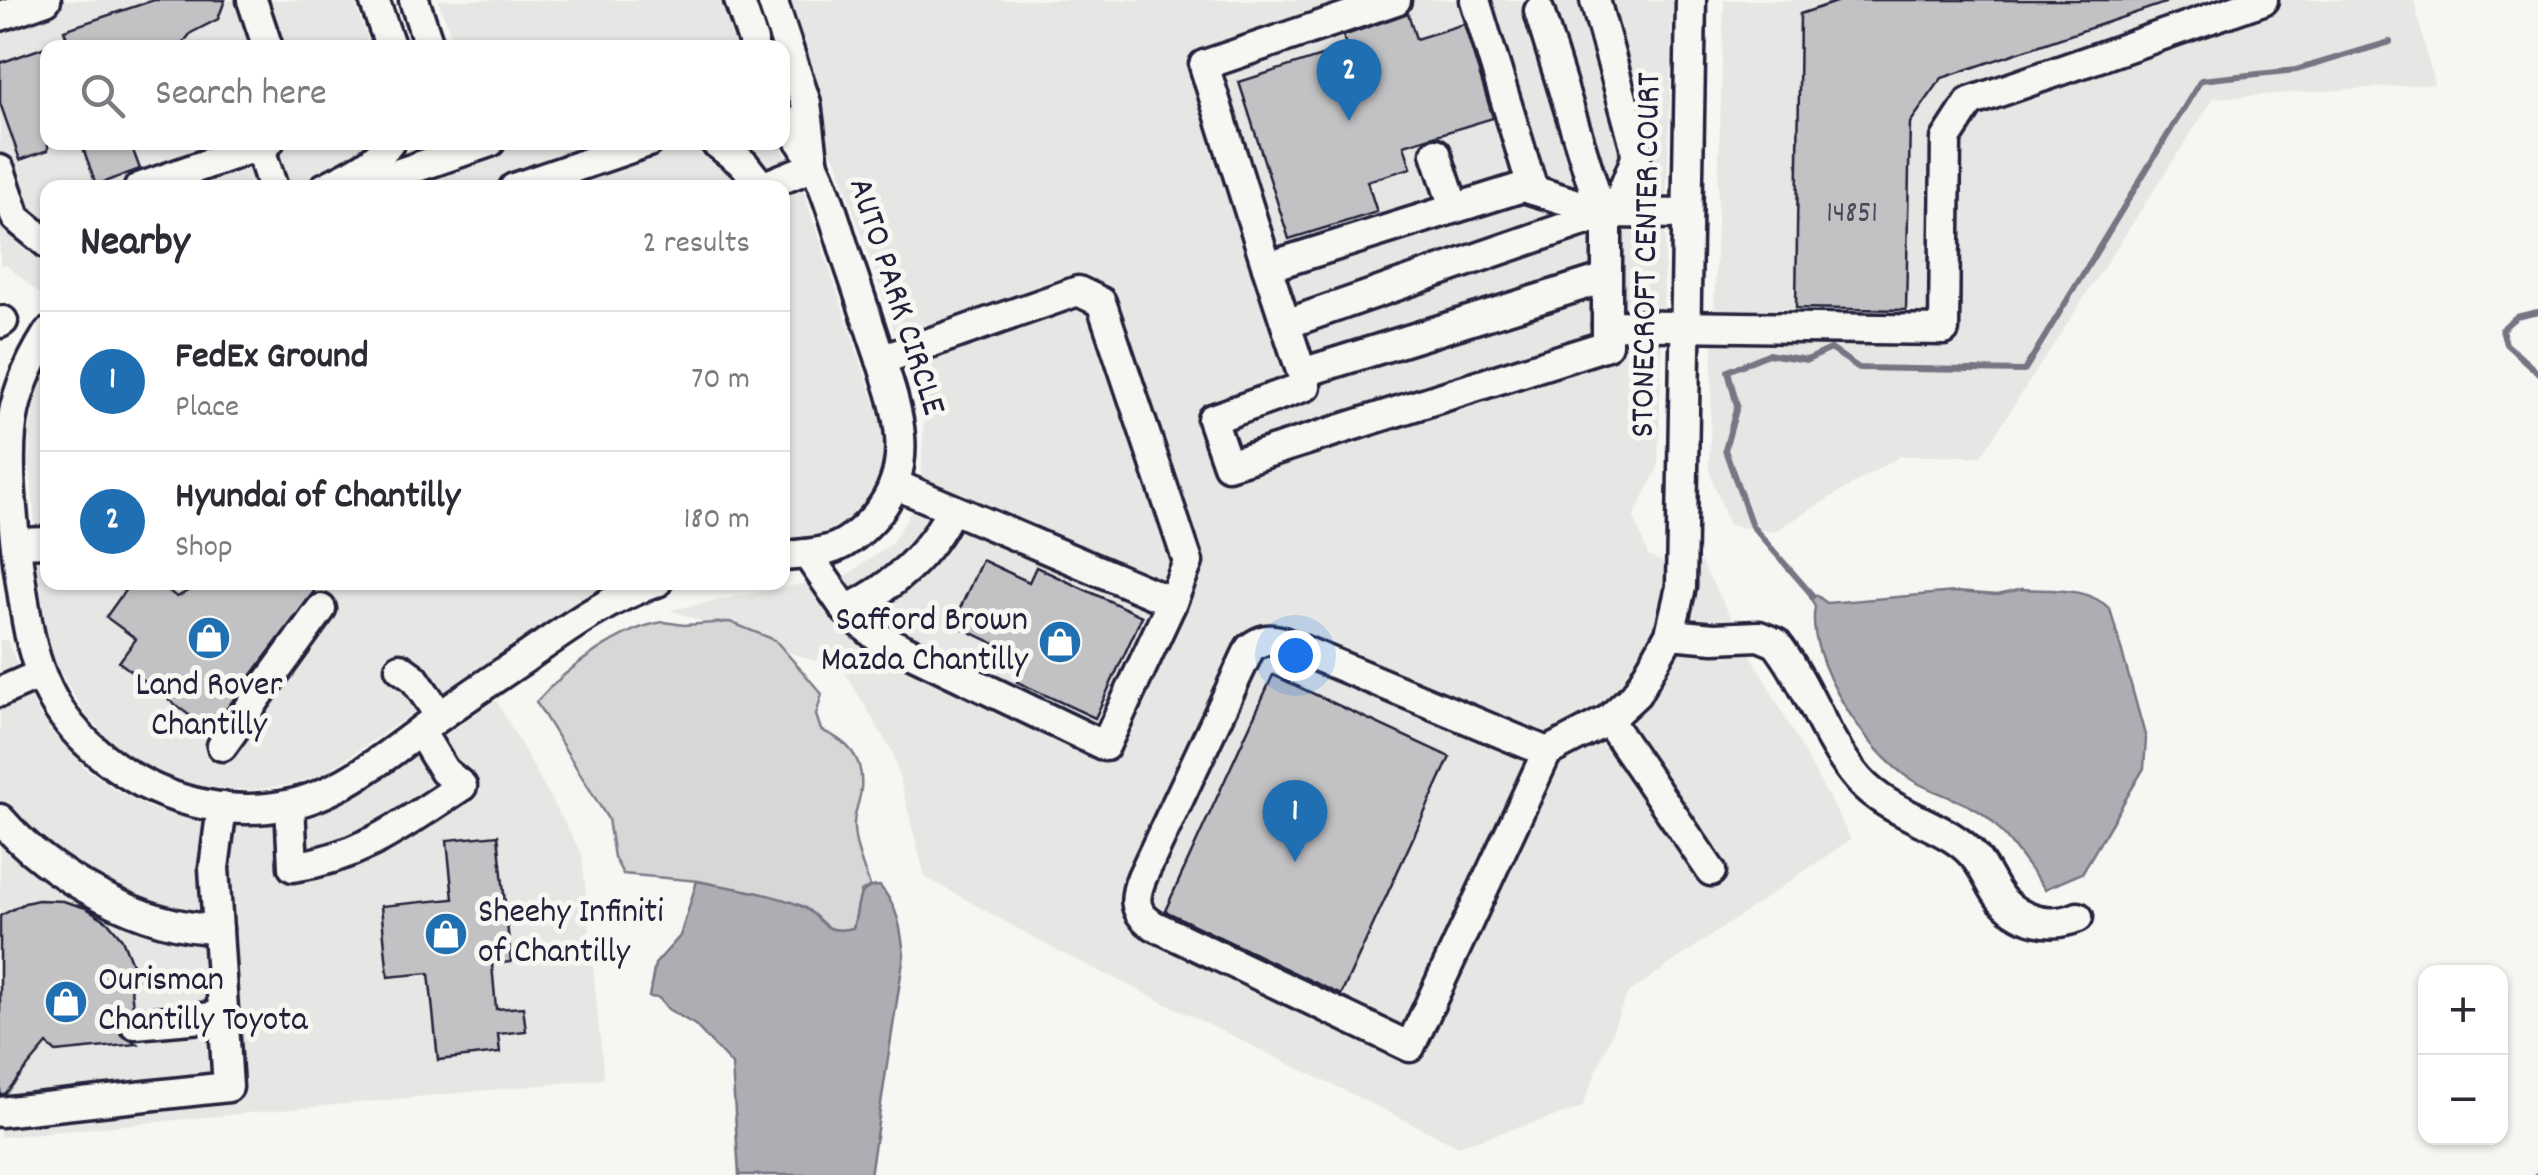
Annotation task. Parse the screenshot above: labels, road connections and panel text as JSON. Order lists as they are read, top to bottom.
{
  "streets": {
    "street": ["STONECROFT CENTER COURT", "AUTO PARK CIRCLE"]
  },
  "places": {
    "shop": [
      "Land Rover Chantilly",
      "Safford Brown Mazda Chantilly",
      "Sheehy Infiniti of Chantilly",
      "Ourisman Chantilly Toyota"
    ]
  },
  "house_numbers": ["14851"],
  "page": {
    "pins": ["2", "1"],
    "search": "Search here",
    "heading": ["Nearby", "2 results"],
    "list": [
      {
        "mark": "1",
        "name": "FedEx Ground",
        "note": "Place",
        "value": "70 m"
      },
      {
        "mark": "2",
        "name": "Hyundai of Chantilly",
        "note": "Shop",
        "value": "180 m"
      }
    ],
    "map_buttons": ["+", "−"]
  }
}
